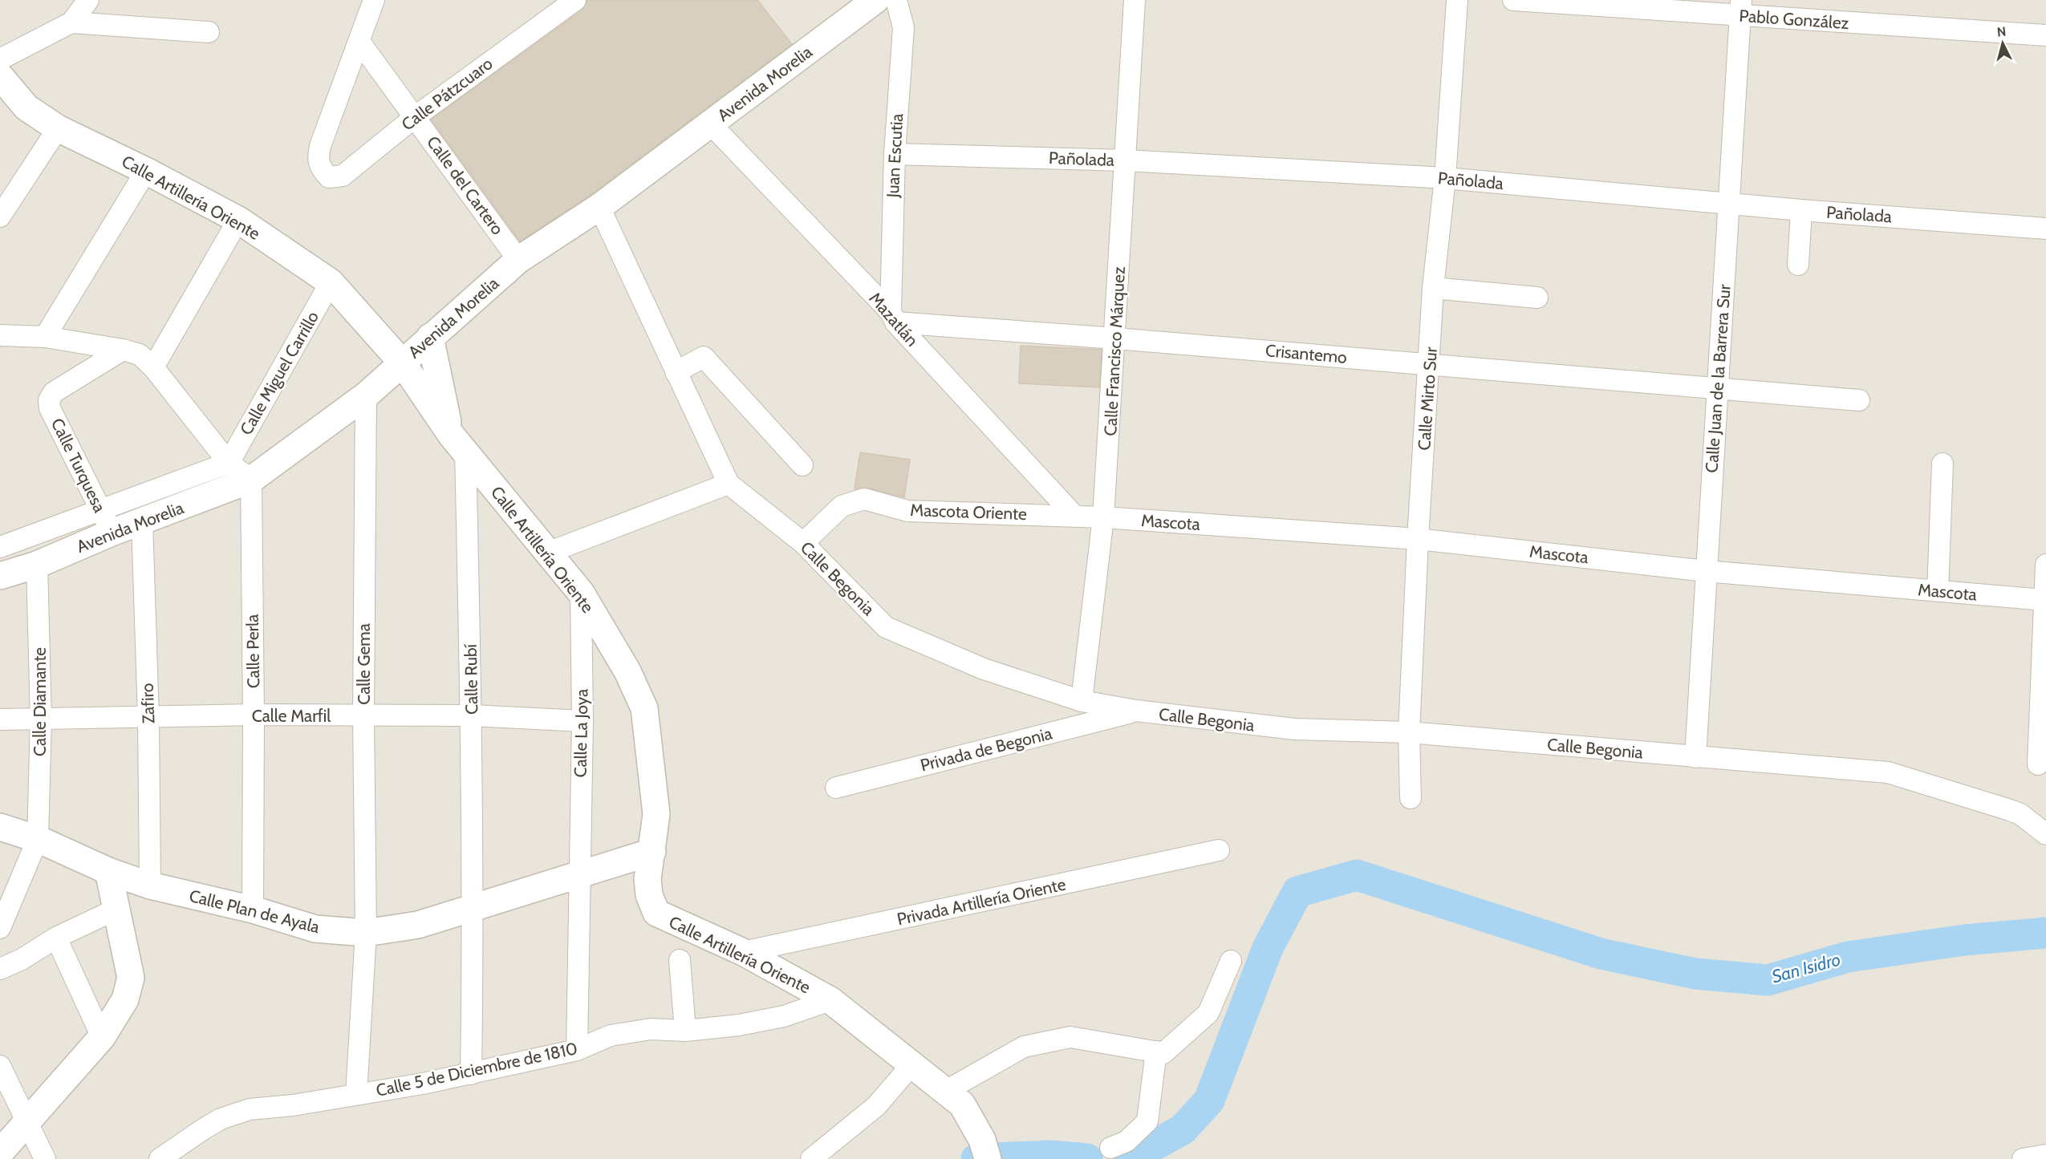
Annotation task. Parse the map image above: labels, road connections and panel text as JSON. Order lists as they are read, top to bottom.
{
  "streets": {
    "street": [
      "Pablo González",
      "Avenida Morelia",
      "Calle Pátzcuaro",
      "Juan Escutia",
      "Pañolada",
      "Calle del Cartero",
      "Calle Artillería Oriente",
      "Mazatlán",
      "Calle Francisco Márquez",
      "Crisantemo",
      "Calle Miguel Carrillo",
      "Calle Juan de la Barrera Sur",
      "Calle Mirto Sur",
      "Calle Turquesa",
      "Mascota Oriente",
      "Mascota",
      "Calle Begonia",
      "Calle Perla",
      "Calle Gema",
      "Calle Rubí",
      "Calle Diamante",
      "Zafiro",
      "Calle Marfil",
      "Calle La Joya",
      "Privada de Begonia",
      "Privada Artillería Oriente",
      "Calle Plan de Ayala",
      "Calle 5 de Diciembre de 1810"
    ]
  },
  "crossings": [
    ["Pablo González", "Calle Juan de la Barrera Sur"],
    ["Avenida Morelia", "Calle del Cartero"],
    ["Avenida Morelia", "Calle Artillería Oriente"],
    ["Avenida Morelia", "Mazatlán"],
    ["Avenida Morelia", "Calle Turquesa"],
    ["Avenida Morelia", "Calle Begonia"],
    ["Avenida Morelia", "Calle Perla"],
    ["Avenida Morelia", "Calle Gema"],
    ["Avenida Morelia", "Calle Diamante"],
    ["Avenida Morelia", "Zafiro"],
    ["Calle Pátzcuaro", "Calle del Cartero"],
    ["Juan Escutia", "Pañolada"],
    ["Juan Escutia", "Mazatlán"],
    ["Juan Escutia", "Crisantemo"],
    ["Pañolada", "Calle Francisco Márquez"],
    ["Pañolada", "Calle Juan de la Barrera Sur"],
    ["Pañolada", "Calle Mirto Sur"],
    ["Calle Artillería Oriente", "Calle Miguel Carrillo"],
    ["Calle Artillería Oriente", "Calle Rubí"],
    ["Calle Artillería Oriente", "Calle La Joya"],
    ["Calle Artillería Oriente", "Privada Artillería Oriente"],
    ["Calle Artillería Oriente", "Calle Plan de Ayala"],
    ["Calle Artillería Oriente", "Calle 5 de Diciembre de 1810"],
    ["Mazatlán", "Crisantemo"],
    ["Mazatlán", "Mascota Oriente"],
    ["Mazatlán", "Mascota"],
    ["Calle Francisco Márquez", "Crisantemo"],
    ["Calle Francisco Márquez", "Mascota"],
    ["Calle Francisco Márquez", "Calle Begonia"],
    ["Crisantemo", "Calle Juan de la Barrera Sur"],
    ["Crisantemo", "Calle Mirto Sur"],
    ["Calle Juan de la Barrera Sur", "Mascota"],
    ["Calle Juan de la Barrera Sur", "Calle Begonia"],
    ["Calle Mirto Sur", "Mascota"],
    ["Calle Mirto Sur", "Calle Begonia"],
    ["Mascota Oriente", "Mascota"],
    ["Mascota Oriente", "Calle Begonia"],
    ["Calle Begonia", "Privada de Begonia"],
    ["Calle Perla", "Calle Marfil"],
    ["Calle Perla", "Calle Plan de Ayala"],
    ["Calle Gema", "Calle Marfil"],
    ["Calle Gema", "Calle Plan de Ayala"],
    ["Calle Gema", "Calle 5 de Diciembre de 1810"],
    ["Calle Rubí", "Calle Marfil"],
    ["Calle Rubí", "Calle Plan de Ayala"],
    ["Calle Rubí", "Calle 5 de Diciembre de 1810"],
    ["Calle Diamante", "Calle Marfil"],
    ["Calle Diamante", "Calle Plan de Ayala"],
    ["Zafiro", "Calle Marfil"],
    ["Zafiro", "Calle Plan de Ayala"],
    ["Calle Marfil", "Calle La Joya"],
    ["Calle La Joya", "Calle Plan de Ayala"],
    ["Calle La Joya", "Calle 5 de Diciembre de 1810"]
  ],
  "water": ["San Isidro"],
  "north": "top"
}
